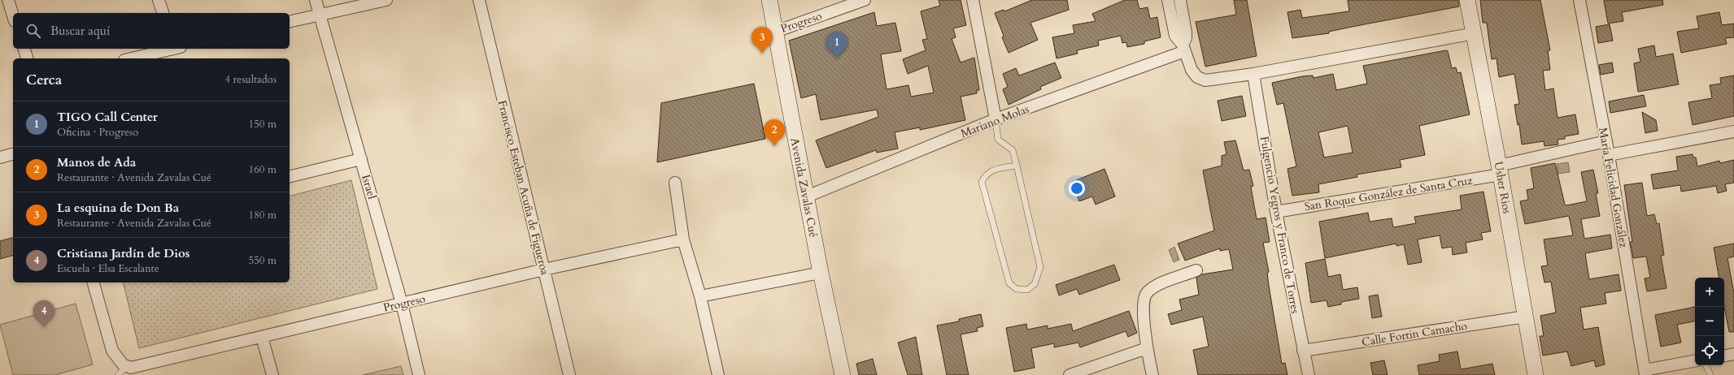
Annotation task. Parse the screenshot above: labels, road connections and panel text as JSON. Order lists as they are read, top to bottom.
{
  "streets": {
    "main road": ["Avenida Zavalas Cué", "Usher Rios"],
    "street": [
      "Progreso",
      "Mariano Molas",
      "Israel",
      "Francisco Esteban Acuña de Figueroa",
      "María Felicidad González",
      "San Roque González de Santa Cruz",
      "Fulgencio Yegros y Franco de Torres",
      "Calle Fortin Camacho"
    ]
  },
  "crossings": [
    ["Progreso", "Israel"],
    ["Progreso", "Francisco Esteban Acuña de Figueroa"],
    ["Progreso", "Avenida Zavalas Cué"],
    ["Mariano Molas", "Avenida Zavalas Cué"],
    ["Usher Rios", "San Roque González de Santa Cruz"],
    ["Usher Rios", "Calle Fortin Camacho"],
    ["María Felicidad González", "San Roque González de Santa Cruz"],
    ["San Roque González de Santa Cruz", "Fulgencio Yegros y Franco de Torres"],
    ["Fulgencio Yegros y Franco de Torres", "Calle Fortin Camacho"]
  ],
  "page": {
    "search": "Buscar aquí",
    "pins": [
      "3",
      "1",
      "2",
      "4"
    ],
    "heading": ["Cerca", "4 resultados"],
    "list": [
      {
        "mark": "1",
        "name": "TIGO Call Center",
        "note": "Oficina · Progreso",
        "value": "150 m"
      },
      {
        "mark": "2",
        "name": "Manos de Ada",
        "note": "Restaurante · Avenida Zavalas Cué",
        "value": "160 m"
      },
      {
        "mark": "3",
        "name": "La esquina de Don Ba",
        "note": "Restaurante · Avenida Zavalas Cué",
        "value": "180 m"
      },
      {
        "mark": "4",
        "name": "Cristiana Jardín de Dios",
        "note": "Escuela · Elsa Escalante",
        "value": "550 m"
      }
    ],
    "map_buttons": ["+", "−"]
  }
}
